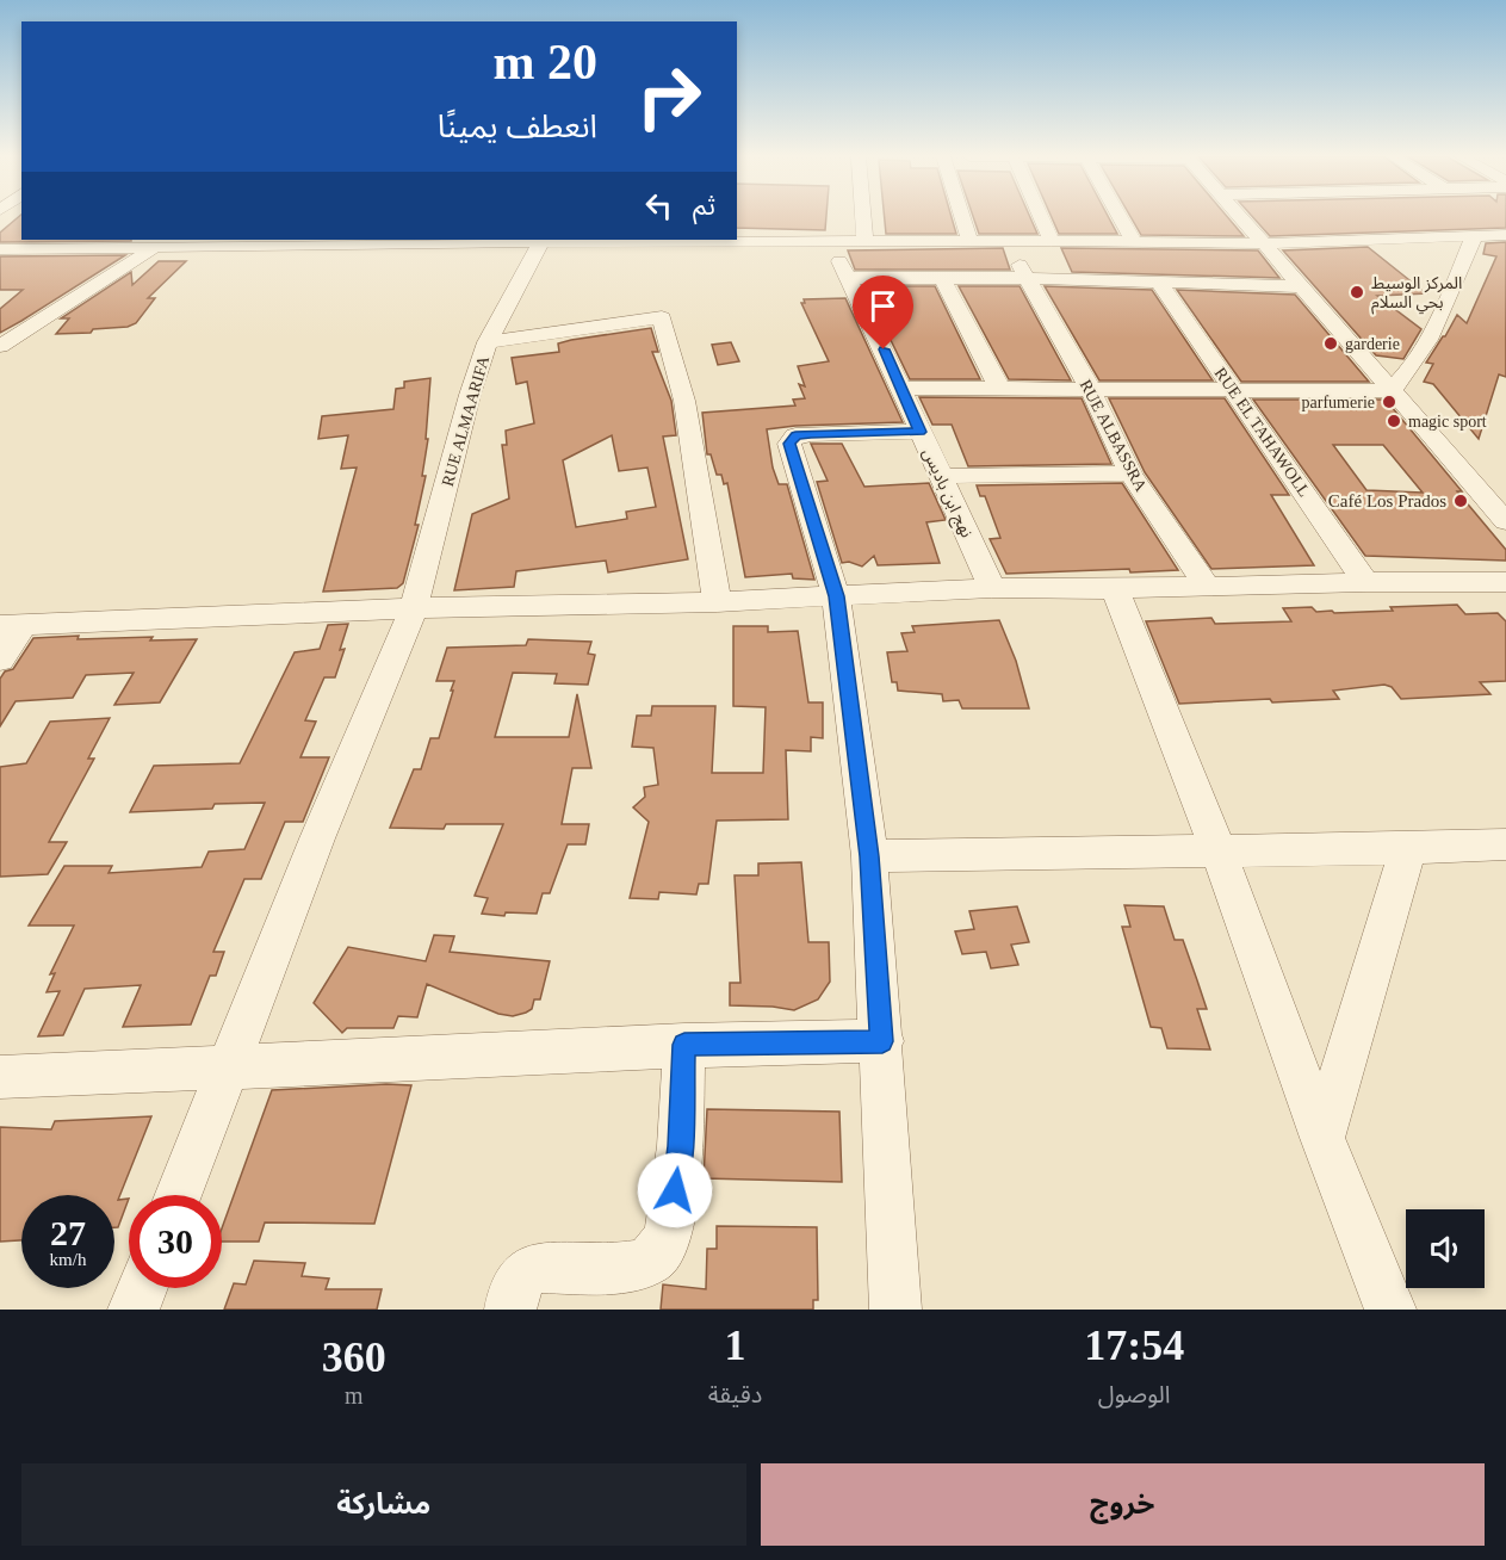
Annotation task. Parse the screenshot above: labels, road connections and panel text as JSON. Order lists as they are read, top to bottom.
{
  "streets": {
    "street": [
      "RUE ALMAARIFA",
      "RUE EL TAHAWOLL",
      "RUE ALBASSRA",
      "نهج ابن باديس"
    ]
  },
  "places": [
    "المركز الوسيط بحي السلام",
    "garderie",
    "parfumerie",
    "magic sport",
    "Café Los Prados"
  ],
  "page": {
    "turn": ["20 m", "انعطف يمينًا"],
    "then": "ثم",
    "speed": "27 km/h",
    "limit": "30",
    "eta": [
      "17:54",
      "الوصول",
      "1",
      "دقيقة",
      "360",
      "m"
    ],
    "buttons": ["خروج", "مشاركة"]
  }
}
